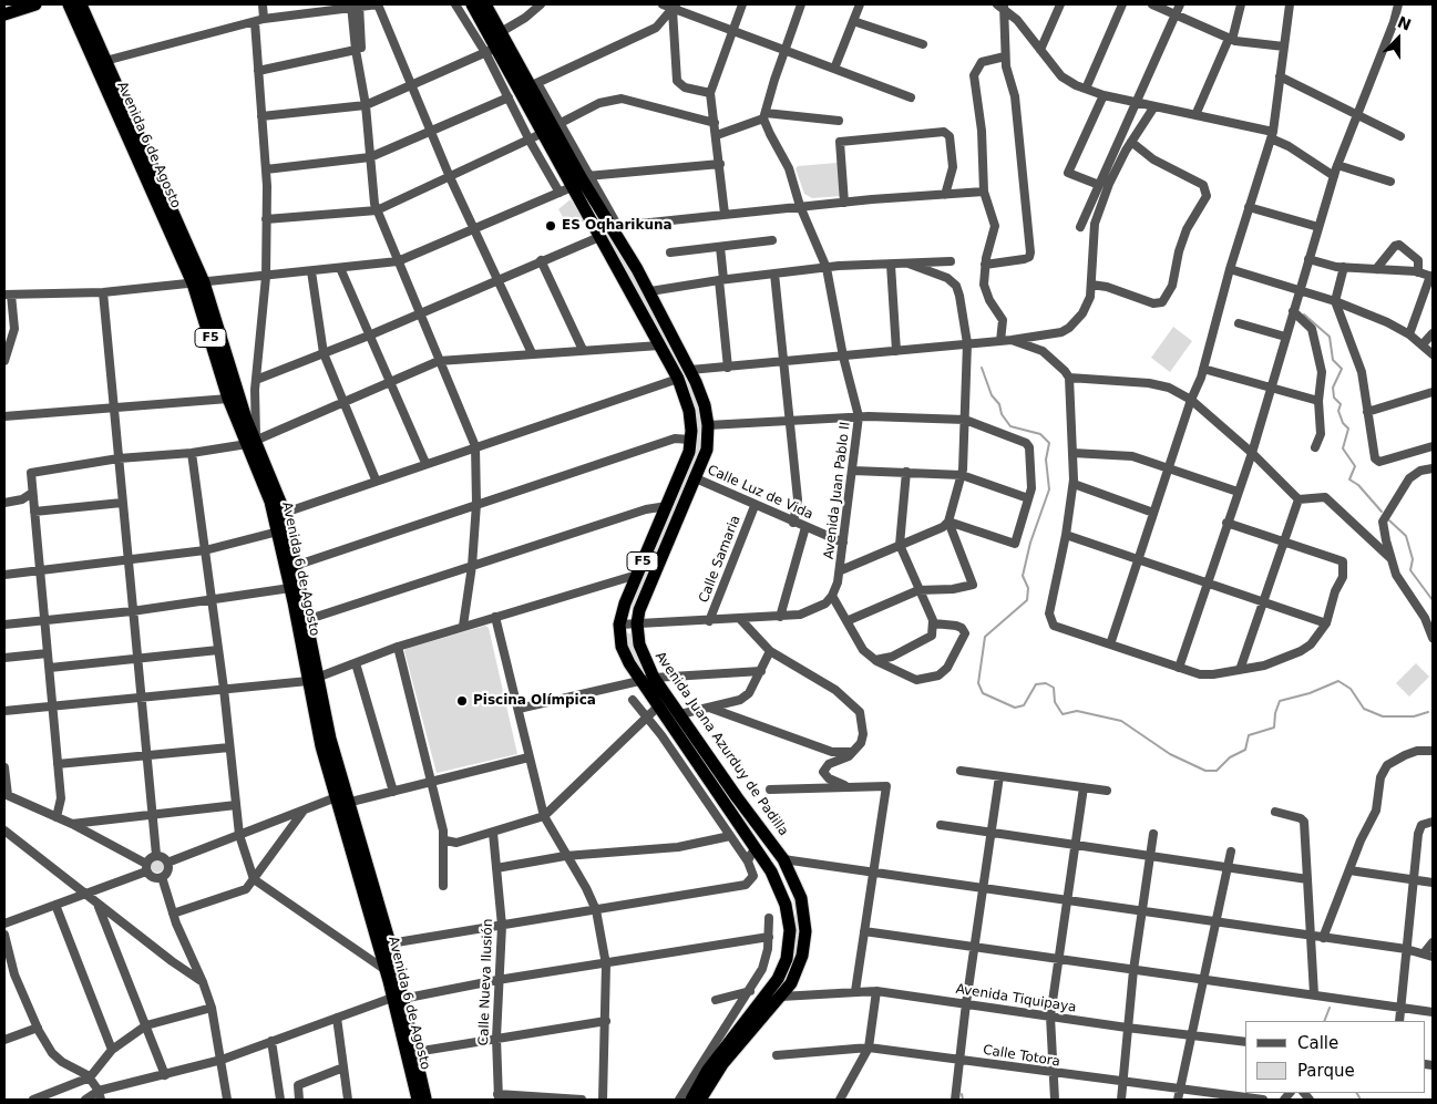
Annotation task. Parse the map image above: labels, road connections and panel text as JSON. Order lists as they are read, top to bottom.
{
  "streets": {
    "highway": ["Avenida 6 de Agosto", "F5", "Avenida Juana Azurduy de Padilla"],
    "street": [
      "Avenida Juan Pablo II",
      "Calle Luz de Vida",
      "Calle Samaria",
      "Calle Nueva Ilusión",
      "Avenida Tiquipaya",
      "Calle Totora"
    ]
  },
  "crossings": [
    ["Avenida Juan Pablo II", "Calle Luz de Vida"],
    ["Calle Luz de Vida", "Calle Samaria"],
    ["Calle Luz de Vida", "Avenida Juana Azurduy de Padilla"],
    ["Avenida Juana Azurduy de Padilla", "Avenida Tiquipaya"]
  ],
  "places": ["ES Oqharikuna", "Piscina Olímpica"],
  "legend": ["Calle", "Parque"],
  "north": "top"
}
